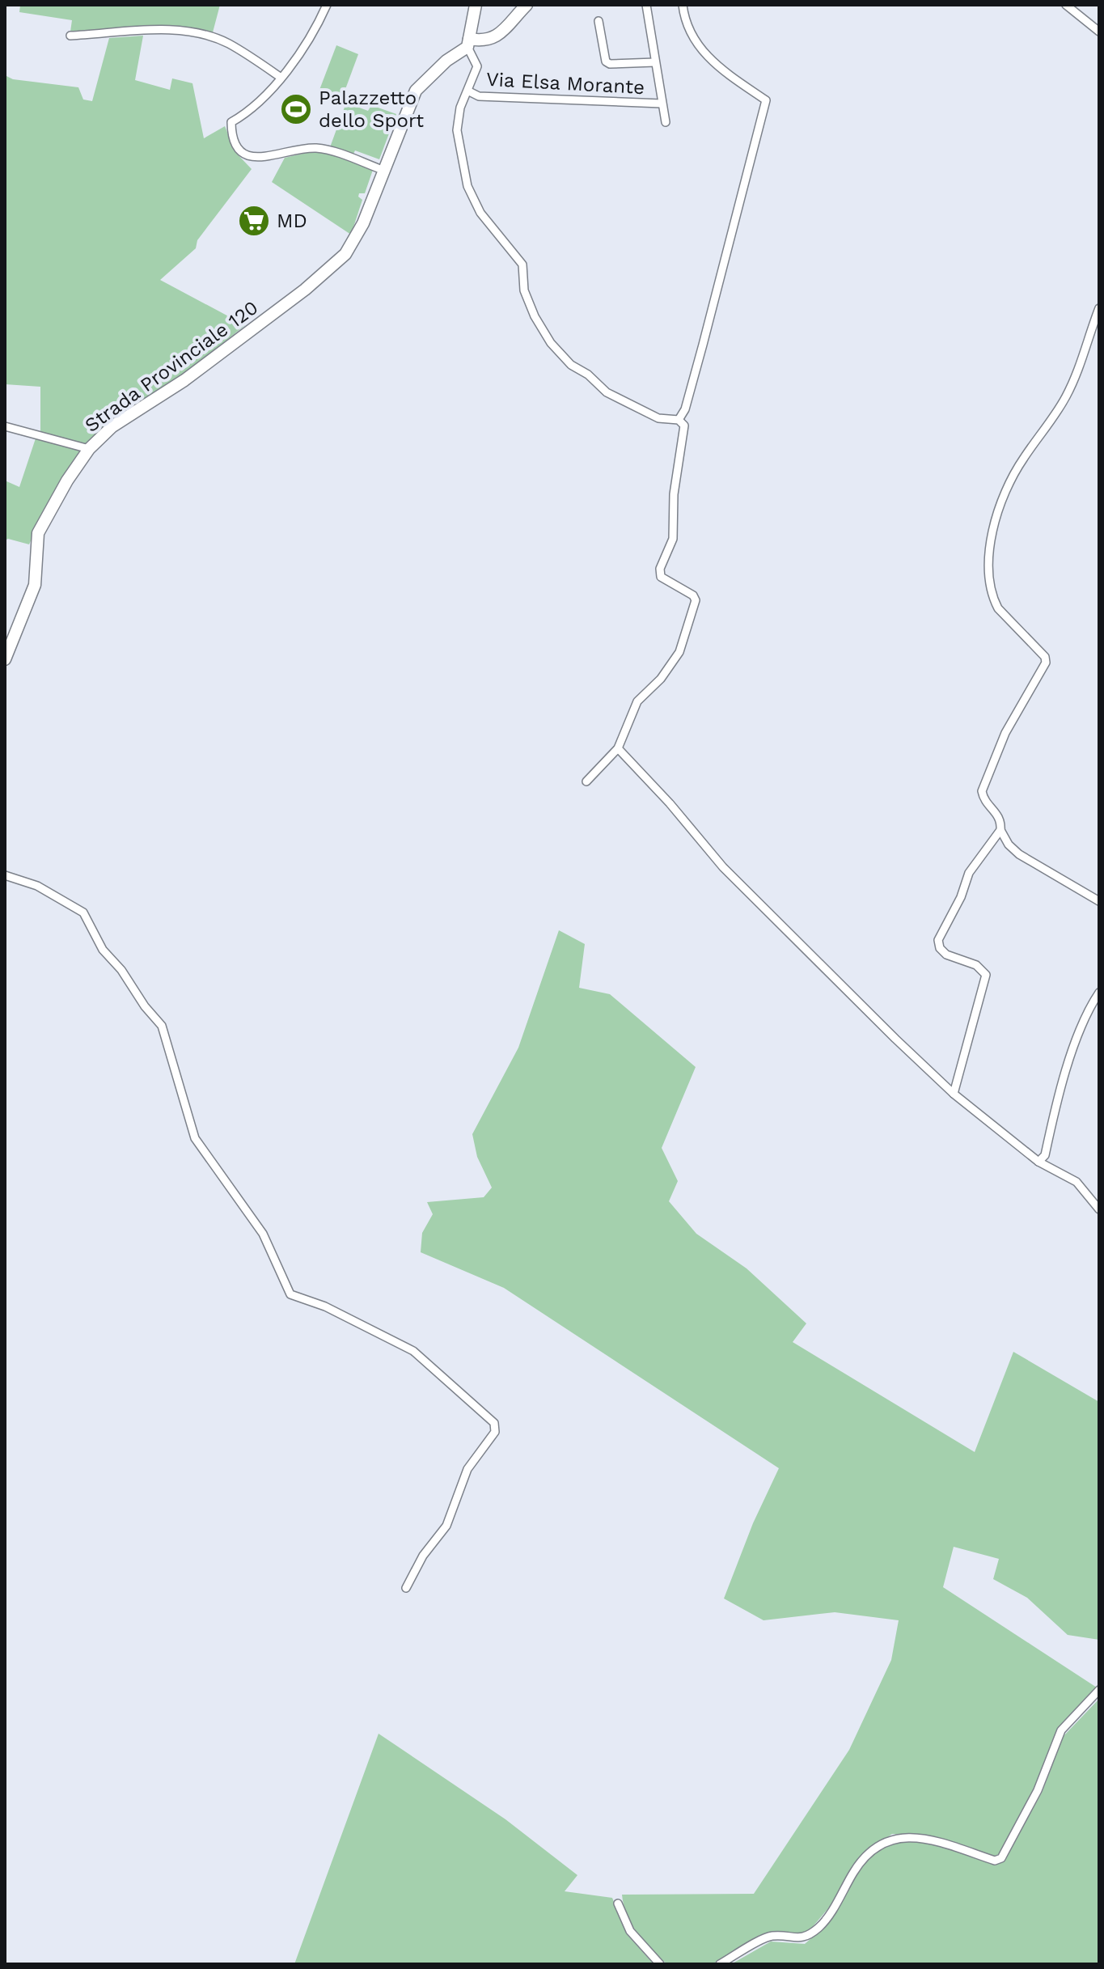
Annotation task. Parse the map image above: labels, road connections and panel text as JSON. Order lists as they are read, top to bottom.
{
  "streets": {
    "street": ["Via Elsa Morante", "Strada Provinciale 120"]
  },
  "places": {
    "sports": ["Palazzetto dello Sport"],
    "supermarket": ["MD"]
  }
}
